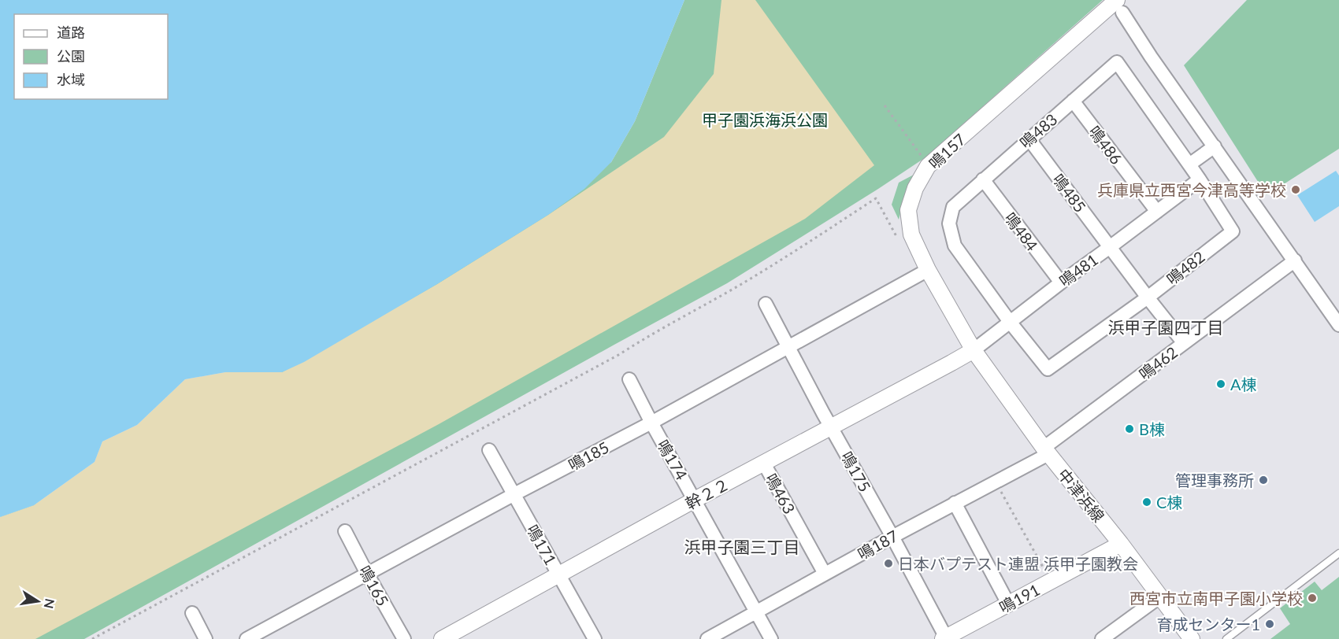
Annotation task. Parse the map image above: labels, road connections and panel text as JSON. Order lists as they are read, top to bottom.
{
  "streets": {
    "street": [
      "鳴483",
      "鳴486",
      "鳴157",
      "鳴485",
      "鳴484",
      "鳴482",
      "鳴481",
      "鳴462",
      "鳴185",
      "鳴174",
      "鳴175",
      "幹２２",
      "鳴463",
      "中津浜線",
      "鳴171",
      "鳴187",
      "鳴165",
      "鳴191"
    ]
  },
  "crossings": [
    ["鳴483", "鳴486"],
    ["鳴483", "鳴485"],
    ["鳴483", "鳴484"],
    ["鳴483", "鳴482"],
    ["鳴483", "鳴481"],
    ["鳴157", "鳴481"],
    ["鳴157", "鳴185"],
    ["鳴157", "幹２２"],
    ["鳴157", "中津浜線"],
    ["鳴485", "鳴481"],
    ["鳴484", "鳴481"],
    ["鳴482", "鳴481"],
    ["鳴481", "鳴462"],
    ["鳴481", "幹２２"],
    ["鳴481", "中津浜線"],
    ["鳴462", "中津浜線"],
    ["鳴462", "鳴187"],
    ["鳴185", "鳴174"],
    ["鳴185", "鳴175"],
    ["鳴185", "鳴171"],
    ["鳴185", "鳴165"],
    ["鳴174", "幹２２"],
    ["鳴174", "鳴187"],
    ["鳴175", "幹２２"],
    ["鳴175", "鳴187"],
    ["鳴175", "鳴191"],
    ["幹２２", "鳴463"],
    ["幹２２", "中津浜線"],
    ["幹２２", "鳴171"],
    ["鳴463", "鳴187"],
    ["中津浜線", "鳴187"],
    ["中津浜線", "鳴191"]
  ],
  "districts": ["浜甲子園四丁目", "浜甲子園三丁目"],
  "parks": ["甲子園浜海浜公園"],
  "places": [
    "兵庫県立西宮今津高等学校",
    "A棟",
    "B棟",
    "管理事務所",
    "C棟",
    "日本バプテスト連盟 浜甲子園教会",
    "西宮市立南甲子園小学校",
    "育成センター1"
  ],
  "legend": ["道路", "公園", "水域"],
  "north": "right"
}
